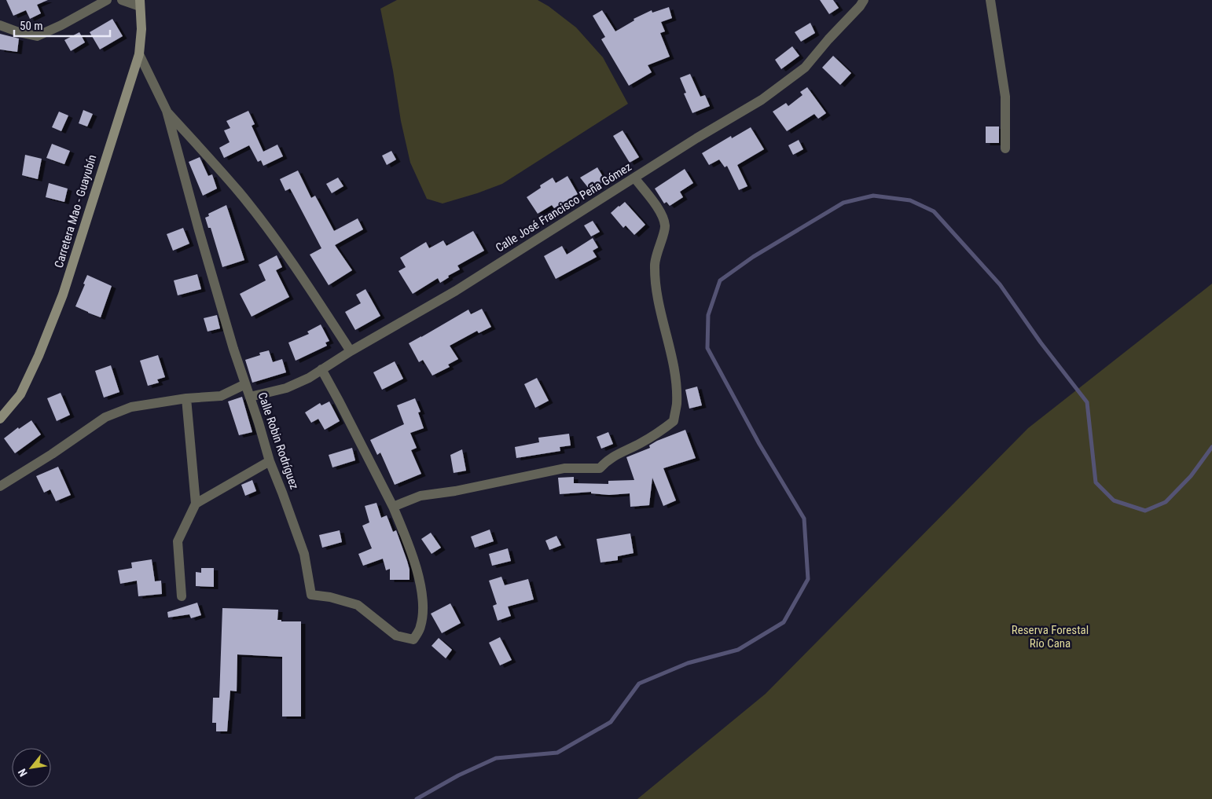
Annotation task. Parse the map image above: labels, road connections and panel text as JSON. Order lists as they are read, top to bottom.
{
  "streets": {
    "main road": ["Carretera Mao - Guayubín"],
    "street": ["Calle José Francisco Peña Gómez", "Calle Robin Rodríguez"]
  },
  "crossings": [
    ["Calle José Francisco Peña Gómez", "Calle Robin Rodríguez"],
    ["Carretera Mao - Guayubín", "Calle Robin Rodríguez"]
  ],
  "parks": ["Reserva Forestal Río Cana"],
  "scale_bar": "50 m",
  "north": "bottom left"
}
